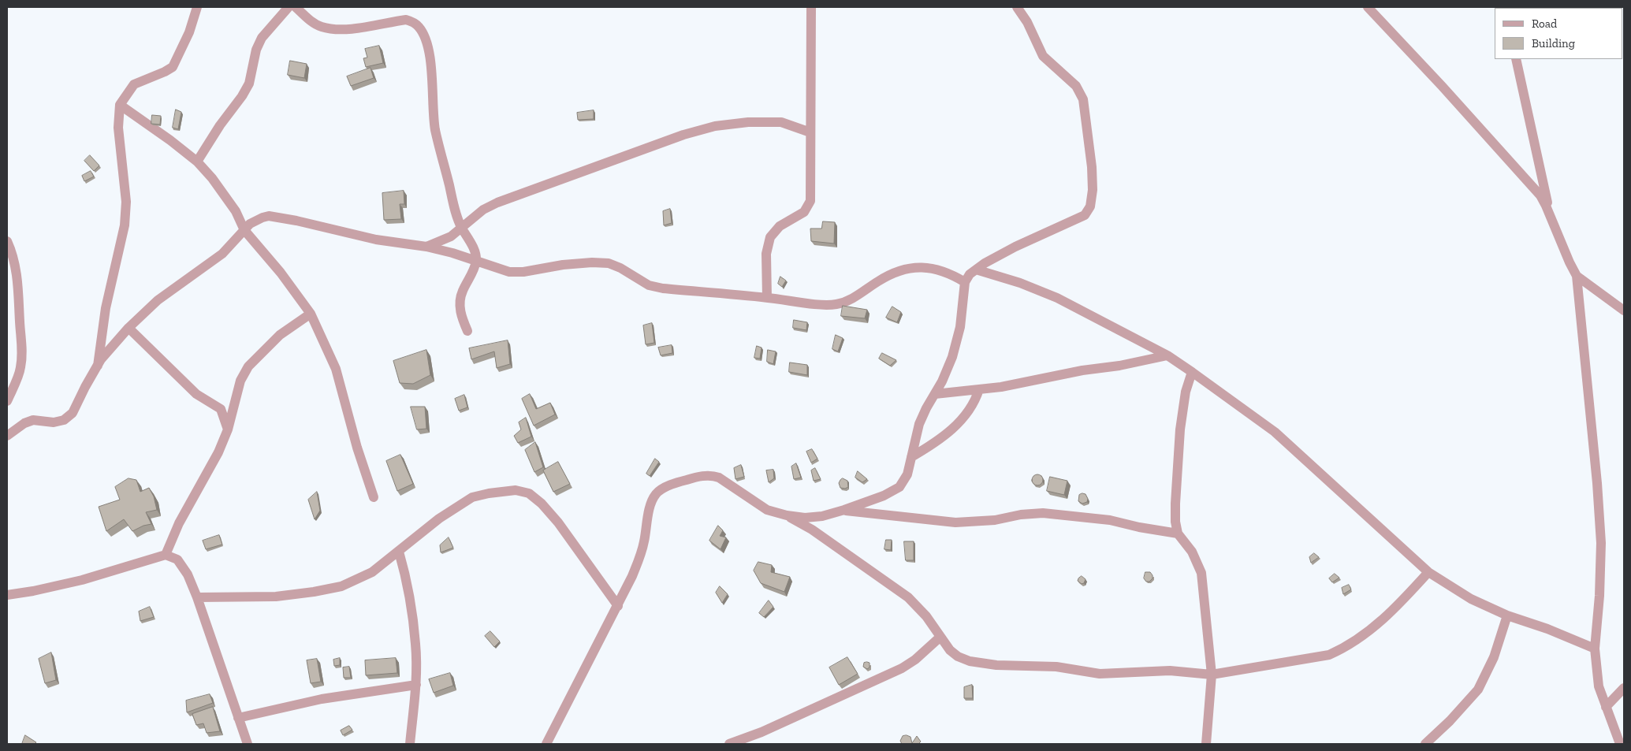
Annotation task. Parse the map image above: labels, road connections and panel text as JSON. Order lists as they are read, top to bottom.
{
  "legend": ["Road", "Building"]
}
